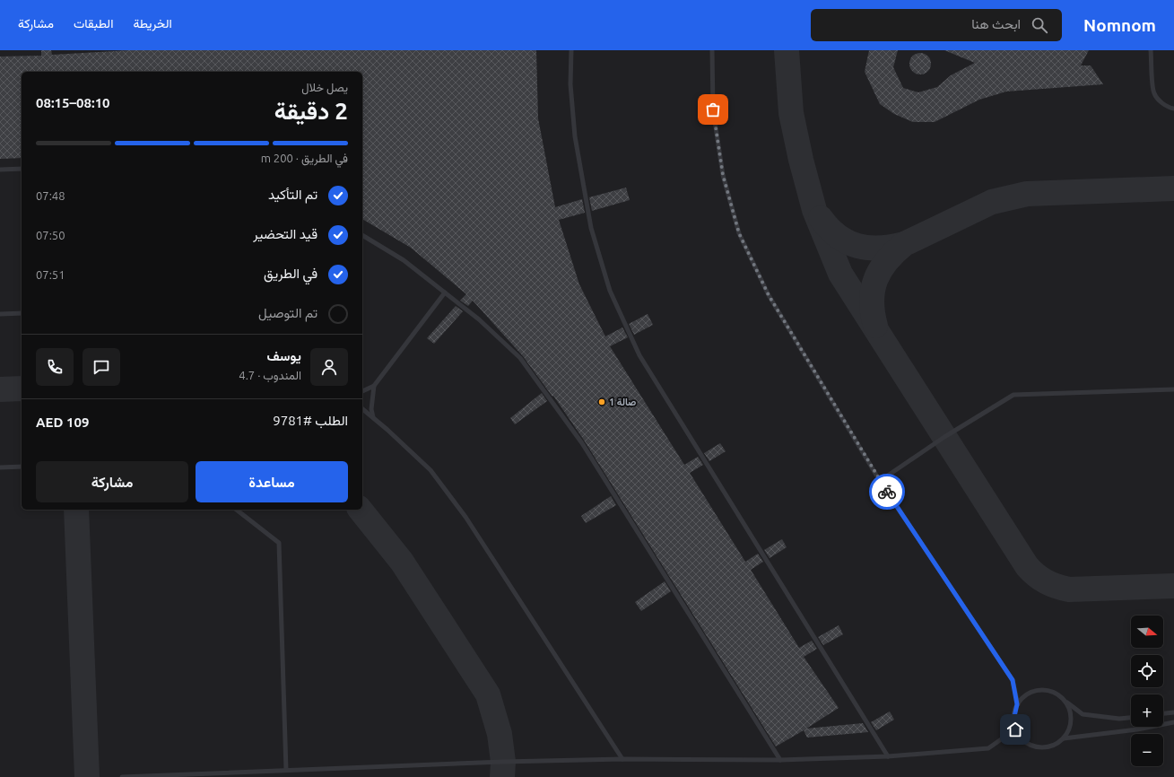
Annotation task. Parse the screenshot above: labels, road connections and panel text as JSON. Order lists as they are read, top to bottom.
{
  "places": ["صالة 1"],
  "north": "right",
  "page": {
    "header": "Nomnom",
    "search": "ابحث هنا",
    "nav": ["الخريطة", "الطبقات", "مشاركة"],
    "heading": ["2 دقيقة", "يصل خلال", "08:10–08:15"],
    "panel": [
      "يوسف",
      "المندوب · 4.7",
      "الطلب #9781",
      "AED 109"
    ],
    "bar": "في الطريق · 200 m",
    "list": [
      ["تم التأكيد", "07:48"],
      ["قيد التحضير", "07:50"],
      ["في الطريق", "07:51"],
      "تم التوصيل"
    ],
    "buttons": ["مساعدة", "مشاركة"],
    "map_buttons": ["+", "−"]
  }
}
